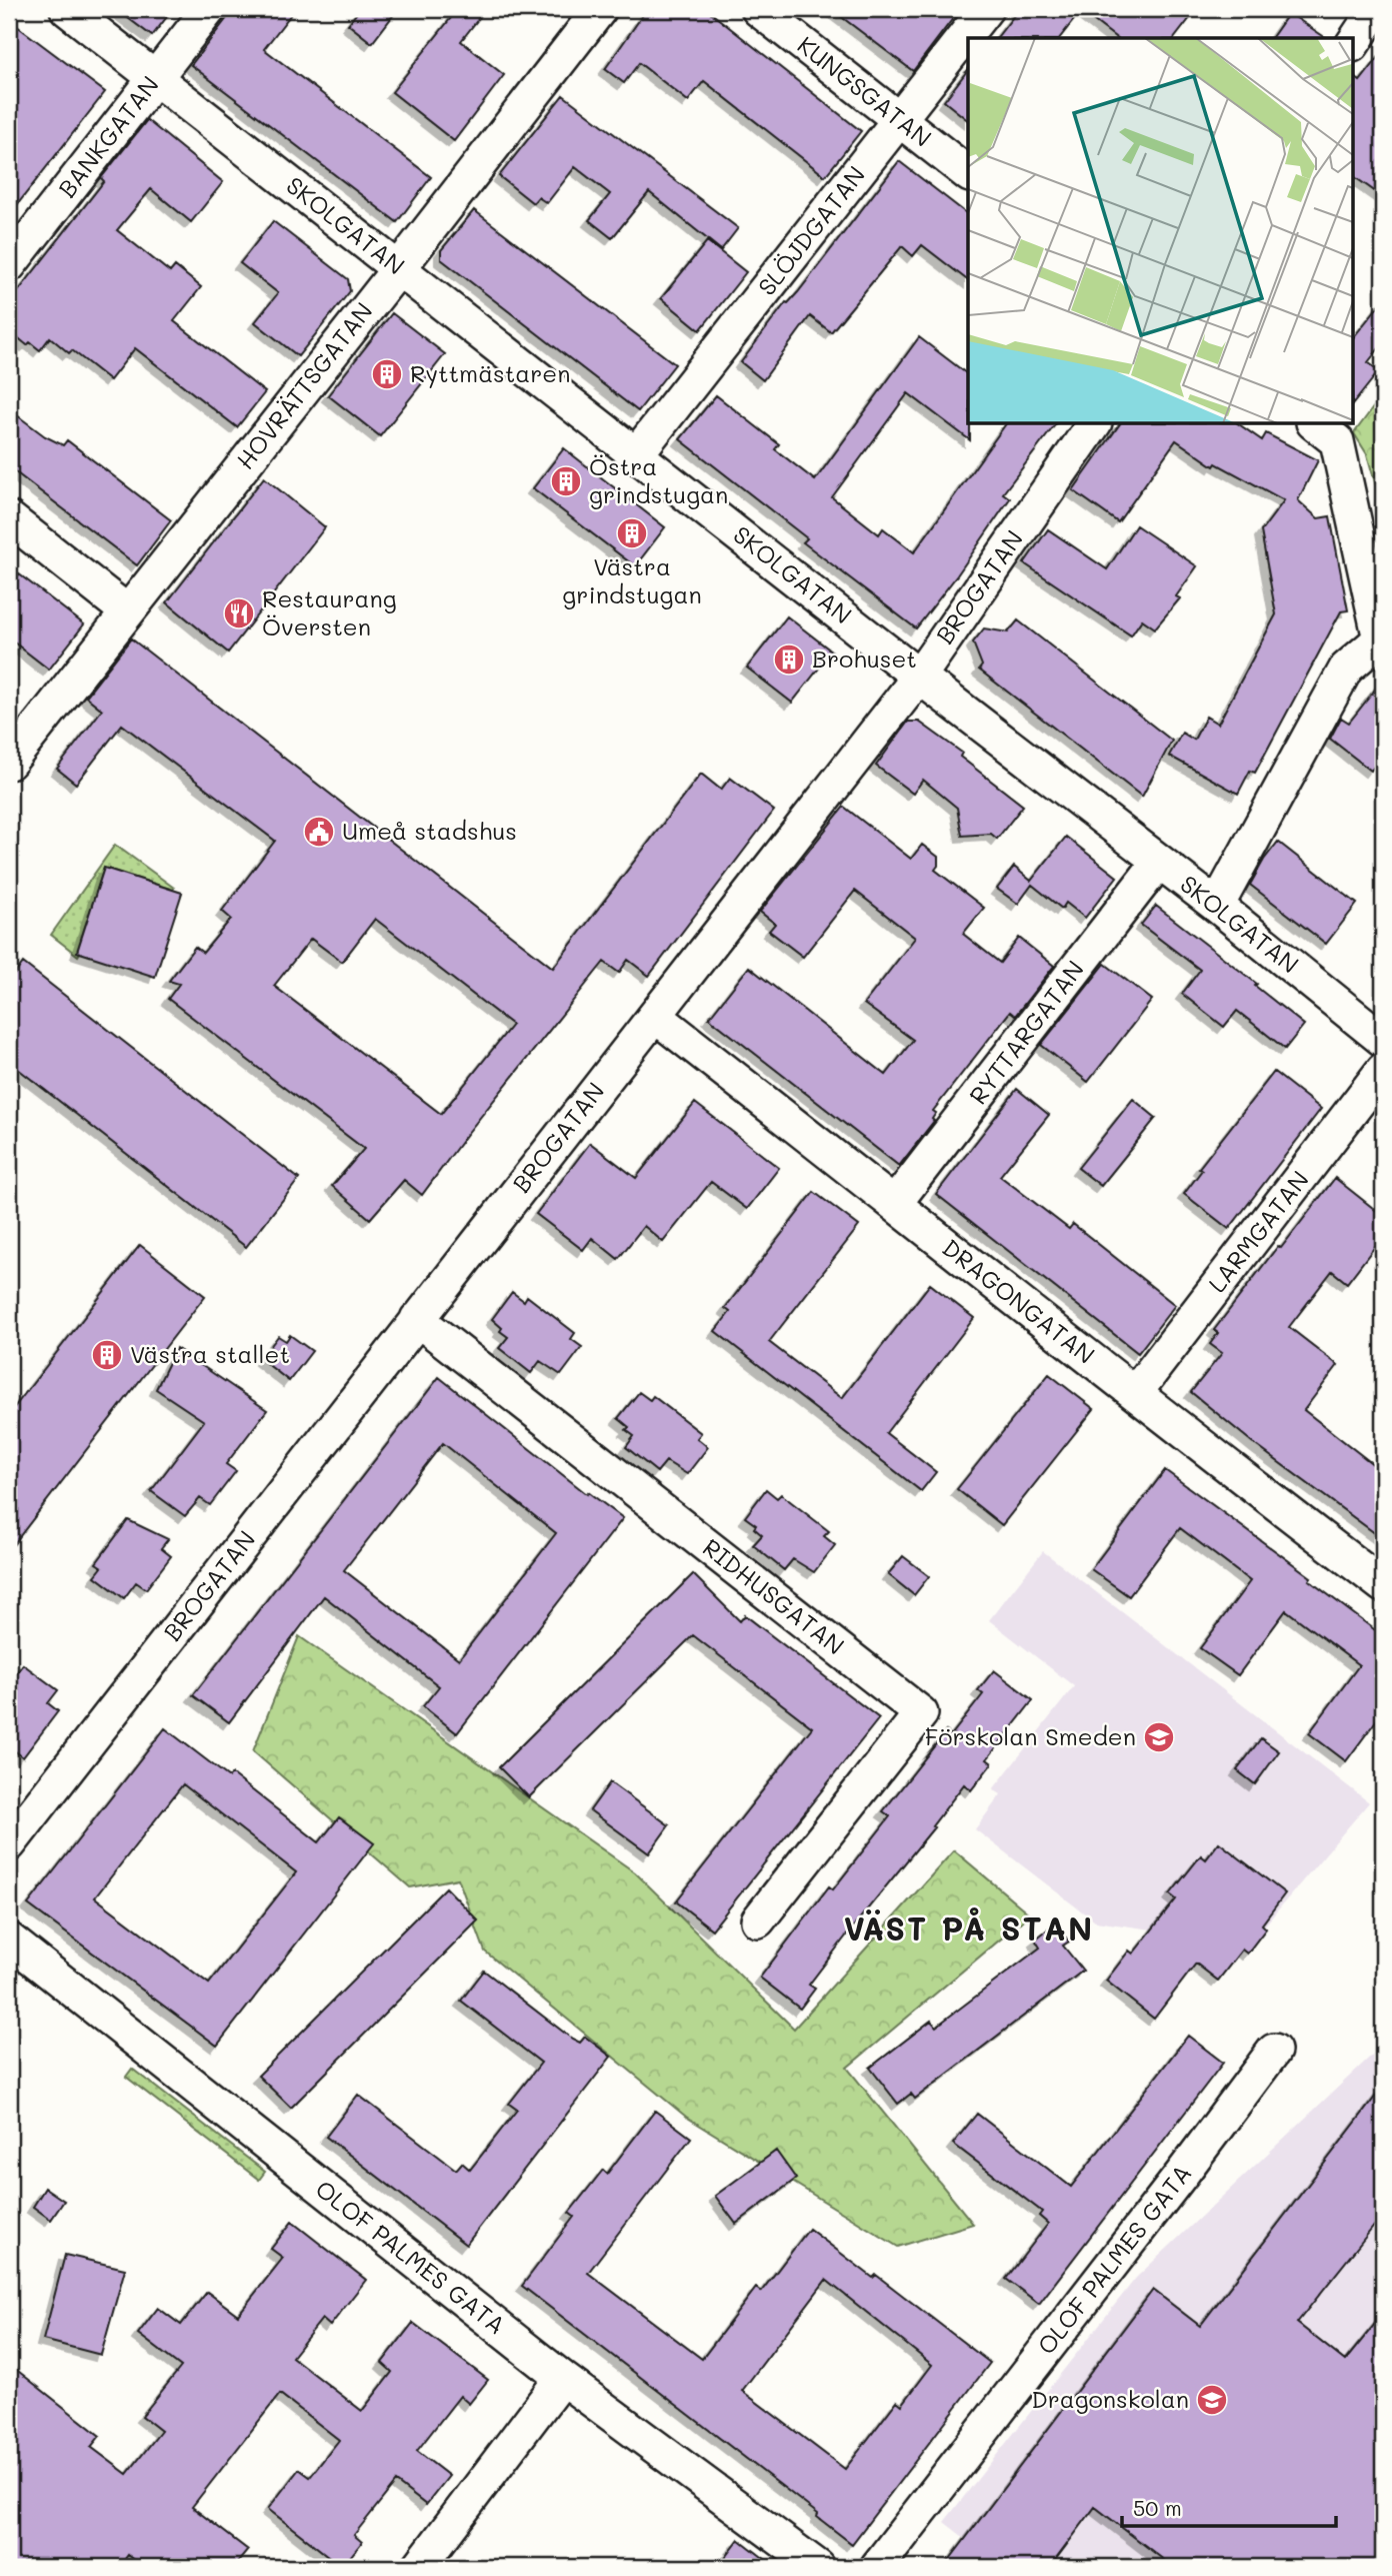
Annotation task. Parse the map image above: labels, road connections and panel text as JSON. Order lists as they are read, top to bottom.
{
  "streets": {
    "street": [
      "KUNGSGATAN",
      "BANKGATAN",
      "SKOLGATAN",
      "SLÖJDGATAN",
      "HOVRÄTTSGATAN",
      "BROGATAN",
      "RYTTARGATAN",
      "LARMGATAN",
      "DRAGONGATAN",
      "RIDHUSGATAN",
      "OLOF PALMES GATA"
    ]
  },
  "crossings": [
    ["KUNGSGATAN", "SLÖJDGATAN"],
    ["BANKGATAN", "SKOLGATAN"],
    ["SKOLGATAN", "SLÖJDGATAN"],
    ["SKOLGATAN", "HOVRÄTTSGATAN"],
    ["SKOLGATAN", "BROGATAN"],
    ["SKOLGATAN", "RYTTARGATAN"],
    ["BROGATAN", "DRAGONGATAN"],
    ["BROGATAN", "RIDHUSGATAN"],
    ["RYTTARGATAN", "DRAGONGATAN"],
    ["LARMGATAN", "DRAGONGATAN"]
  ],
  "districts": ["VÄST PÅ STAN"],
  "places": {
    "building": [
      "Ryttmästaren",
      "Östra grindstugan",
      "Västra grindstugan",
      "Brohuset",
      "Västra stallet"
    ],
    "restaurant": ["Restaurang Översten"],
    "public building": ["Umeå stadshus"],
    "school or university": ["Förskolan Smeden", "Dragonskolan"]
  },
  "scale_bar": "50 m"
}
